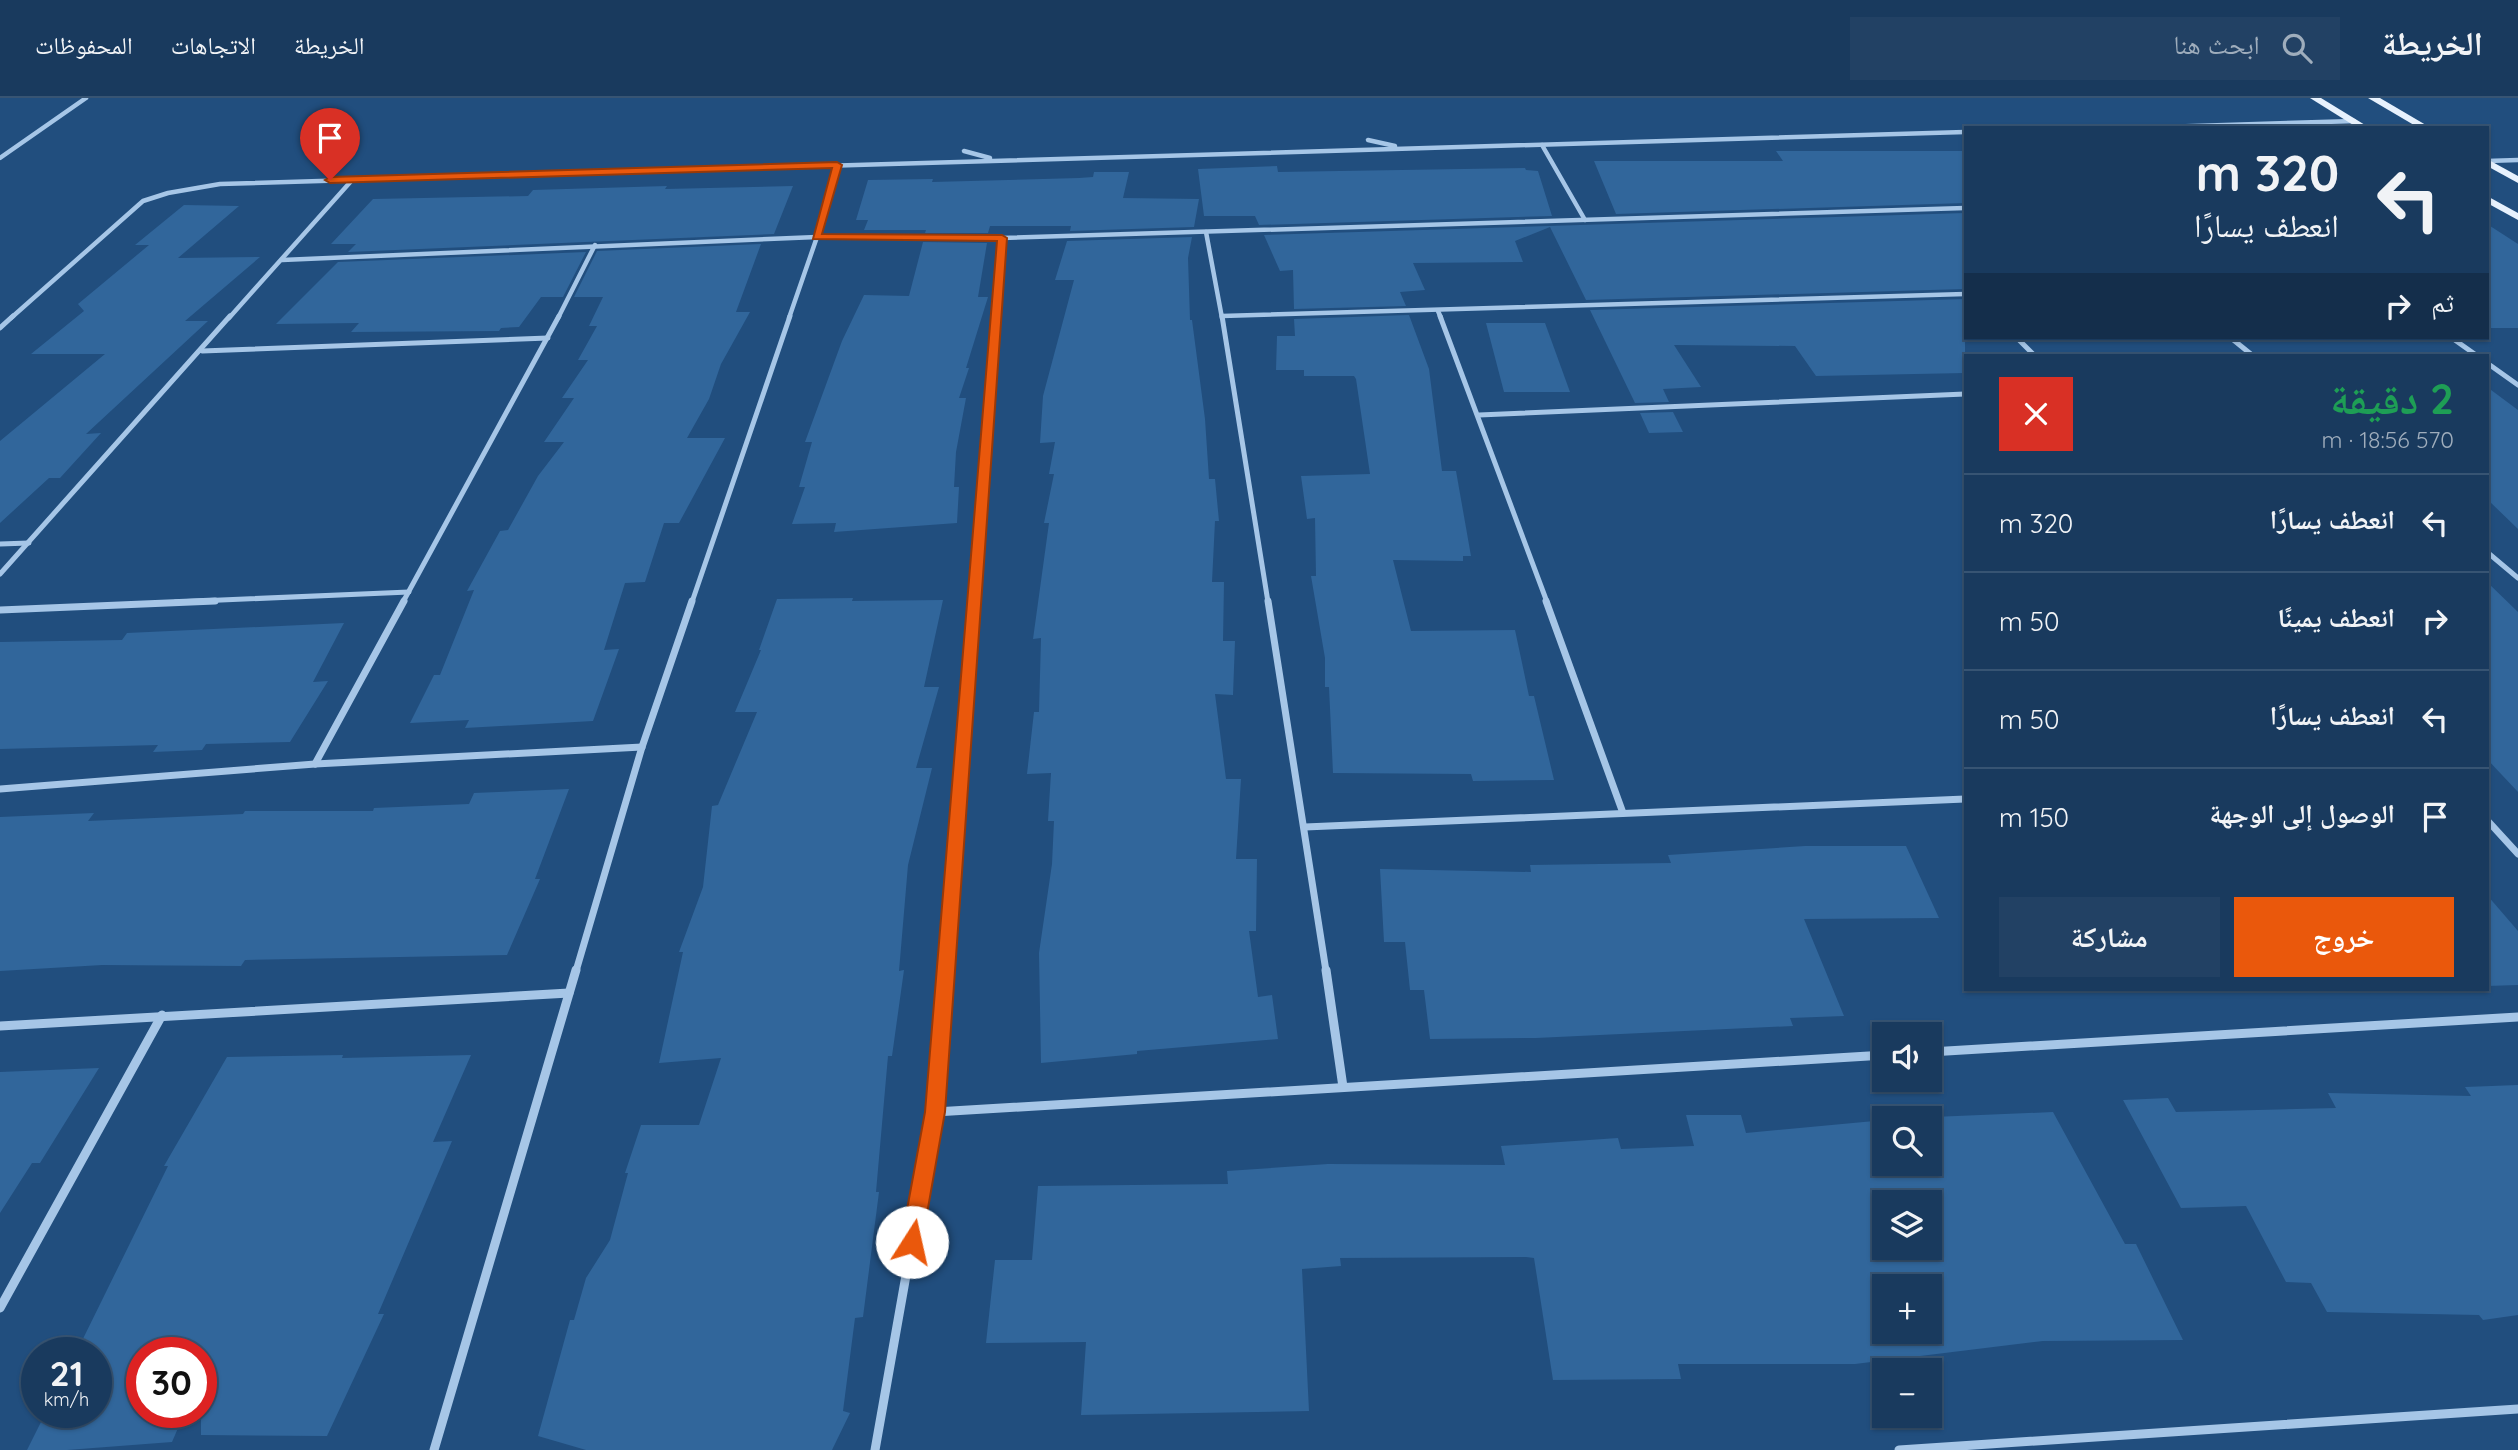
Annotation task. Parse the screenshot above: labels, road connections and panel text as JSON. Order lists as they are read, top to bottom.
{
  "page": {
    "header": "الخريطة",
    "search": "ابحث هنا",
    "nav": ["الخريطة", "الاتجاهات", "المحفوظات"],
    "turn": ["320 m", "انعطف يسارًا"],
    "then": "ثم",
    "heading": ["2 دقيقة", "570 m · 18:56"],
    "list": [
      {
        "name": "انعطف يسارًا",
        "value": "320 m"
      },
      {
        "name": "انعطف يمينًا",
        "value": "50 m"
      },
      {
        "name": "انعطف يسارًا",
        "value": "50 m"
      },
      {
        "name": "الوصول إلى الوجهة",
        "value": "150 m"
      }
    ],
    "buttons": ["خروج", "مشاركة"],
    "map_buttons": ["+", "−"],
    "speed": "21 km/h",
    "limit": "30"
  }
}
